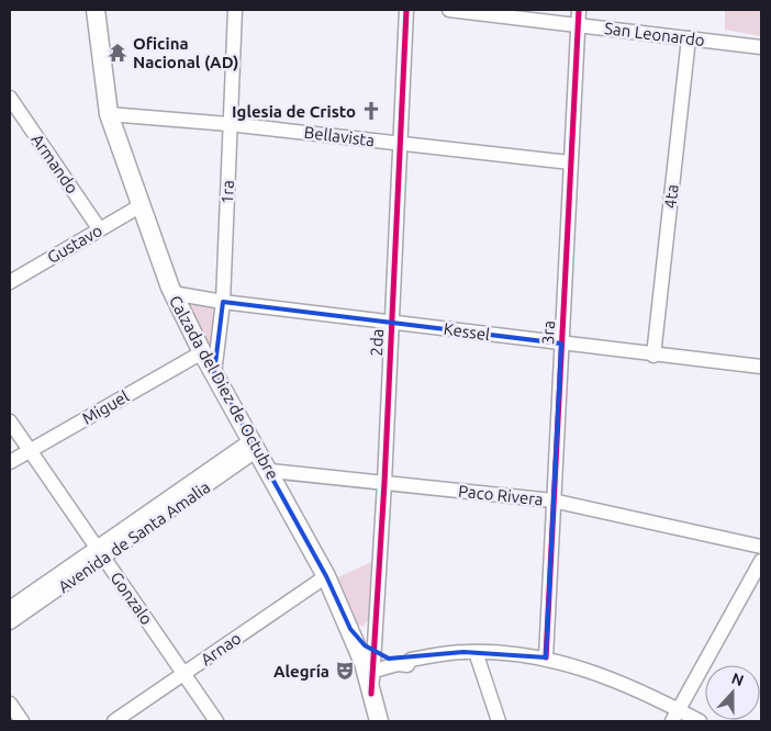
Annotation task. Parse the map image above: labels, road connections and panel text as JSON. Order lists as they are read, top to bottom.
{
  "streets": {
    "main road": ["Calzada del Diez de Octubre"],
    "street": [
      "San Leonardo",
      "Bellavista",
      "Armando",
      "1ra",
      "4ta",
      "Gustavo",
      "Kessel",
      "3ra",
      "2da",
      "Miguel",
      "Paco Rivera",
      "Avenida de Santa Amalia",
      "Gonzalo",
      "Arnao"
    ]
  },
  "crossings": [
    ["San Leonardo", "4ta"],
    ["San Leonardo", "3ra"],
    ["Bellavista", "1ra"],
    ["Bellavista", "3ra"],
    ["Bellavista", "2da"],
    ["Bellavista", "Calzada del Diez de Octubre"],
    ["Armando", "Gustavo"],
    ["1ra", "Kessel"],
    ["1ra", "Calzada del Diez de Octubre"],
    ["4ta", "Kessel"],
    ["Gustavo", "Calzada del Diez de Octubre"],
    ["Kessel", "3ra"],
    ["Kessel", "2da"],
    ["Kessel", "Calzada del Diez de Octubre"],
    ["3ra", "Paco Rivera"],
    ["2da", "Calzada del Diez de Octubre"],
    ["2da", "Paco Rivera"],
    ["Calzada del Diez de Octubre", "Miguel"],
    ["Calzada del Diez de Octubre", "Paco Rivera"],
    ["Calzada del Diez de Octubre", "Avenida de Santa Amalia"],
    ["Calzada del Diez de Octubre", "Arnao"],
    ["Miguel", "Gonzalo"],
    ["Avenida de Santa Amalia", "Gonzalo"],
    ["Gonzalo", "Arnao"]
  ],
  "places": {
    "temple": ["Oficina Nacional (AD)"],
    "church": ["Iglesia de Cristo"],
    "theatre": ["Alegría"]
  },
  "north": "top"
}
